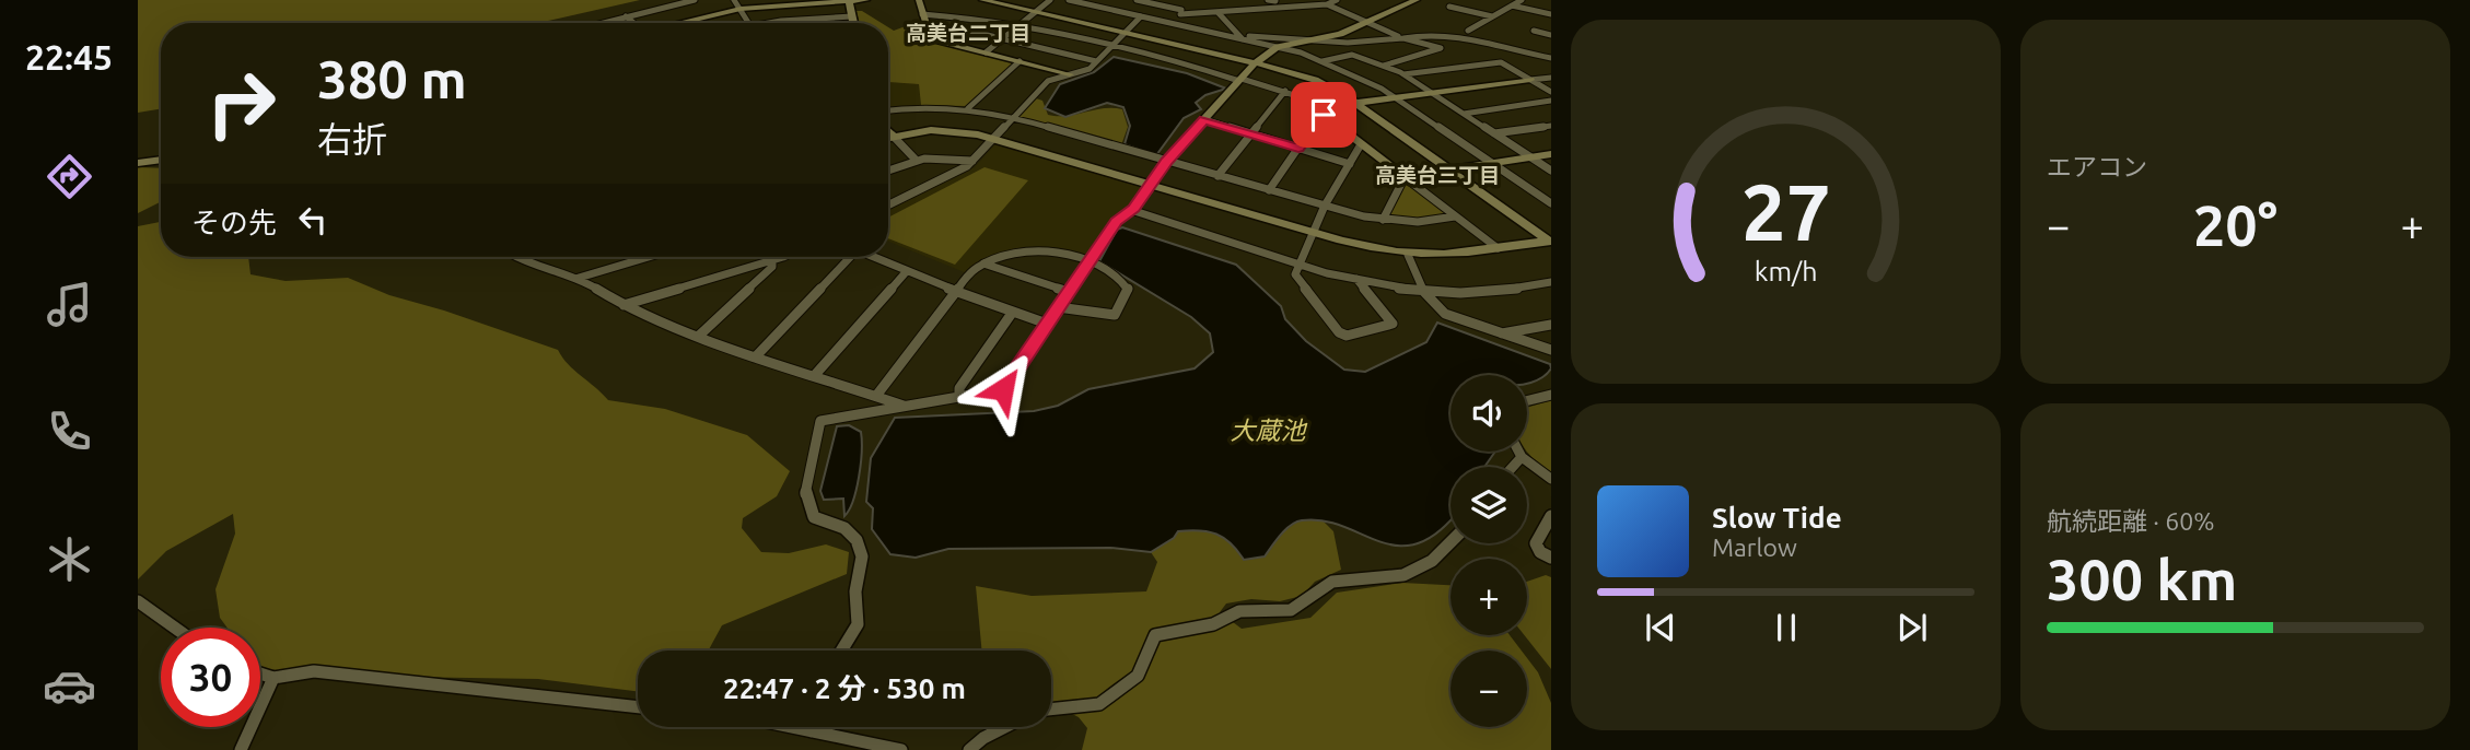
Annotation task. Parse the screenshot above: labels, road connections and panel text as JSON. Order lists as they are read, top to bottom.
{
  "districts": ["高美台二丁目", "高美台三丁目"],
  "water": ["大蔵池"],
  "page": {
    "tabs": "22:45",
    "tile": [
      "エアコン",
      ["航続距離 · 60%", "300 km"]
    ],
    "turn": ["380 m", "右折"],
    "then": "その先",
    "heat": ["−", "20°", "+"],
    "map_buttons": ["+", "−"],
    "song": ["Slow Tide", "Marlow"],
    "limit": "30",
    "trip": "22:47 · 2 分 · 530 m",
    "gauge": ["27", "km/h"]
  }
}
